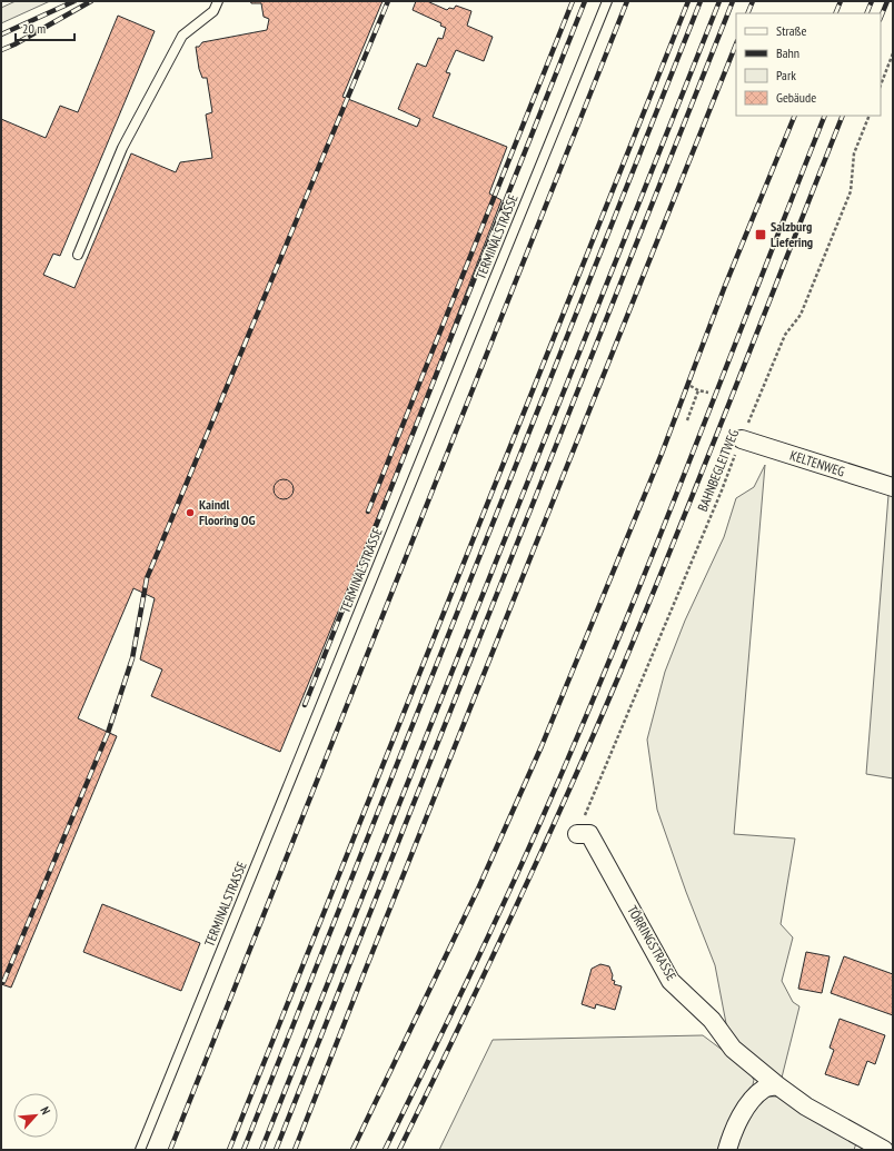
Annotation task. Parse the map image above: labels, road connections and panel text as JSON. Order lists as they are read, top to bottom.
{
  "streets": {
    "street": ["KELTENWEG", "TÖRRINGSTRASSE"],
    "lane": ["TERMINALSTRASSE"],
    "path": ["BAHNBEGLEITWEG"]
  },
  "crossings": [
    ["KELTENWEG", "BAHNBEGLEITWEG"],
    ["BAHNBEGLEITWEG", "TÖRRINGSTRASSE"]
  ],
  "places": {
    "transit": ["Salzburg Liefering"],
    "other": ["Kaindl Flooring OG"]
  },
  "legend": [
    "Straße",
    "Bahn",
    "Park",
    "Gebäude"
  ],
  "scale_bar": "20 m",
  "north": "top right"
}
